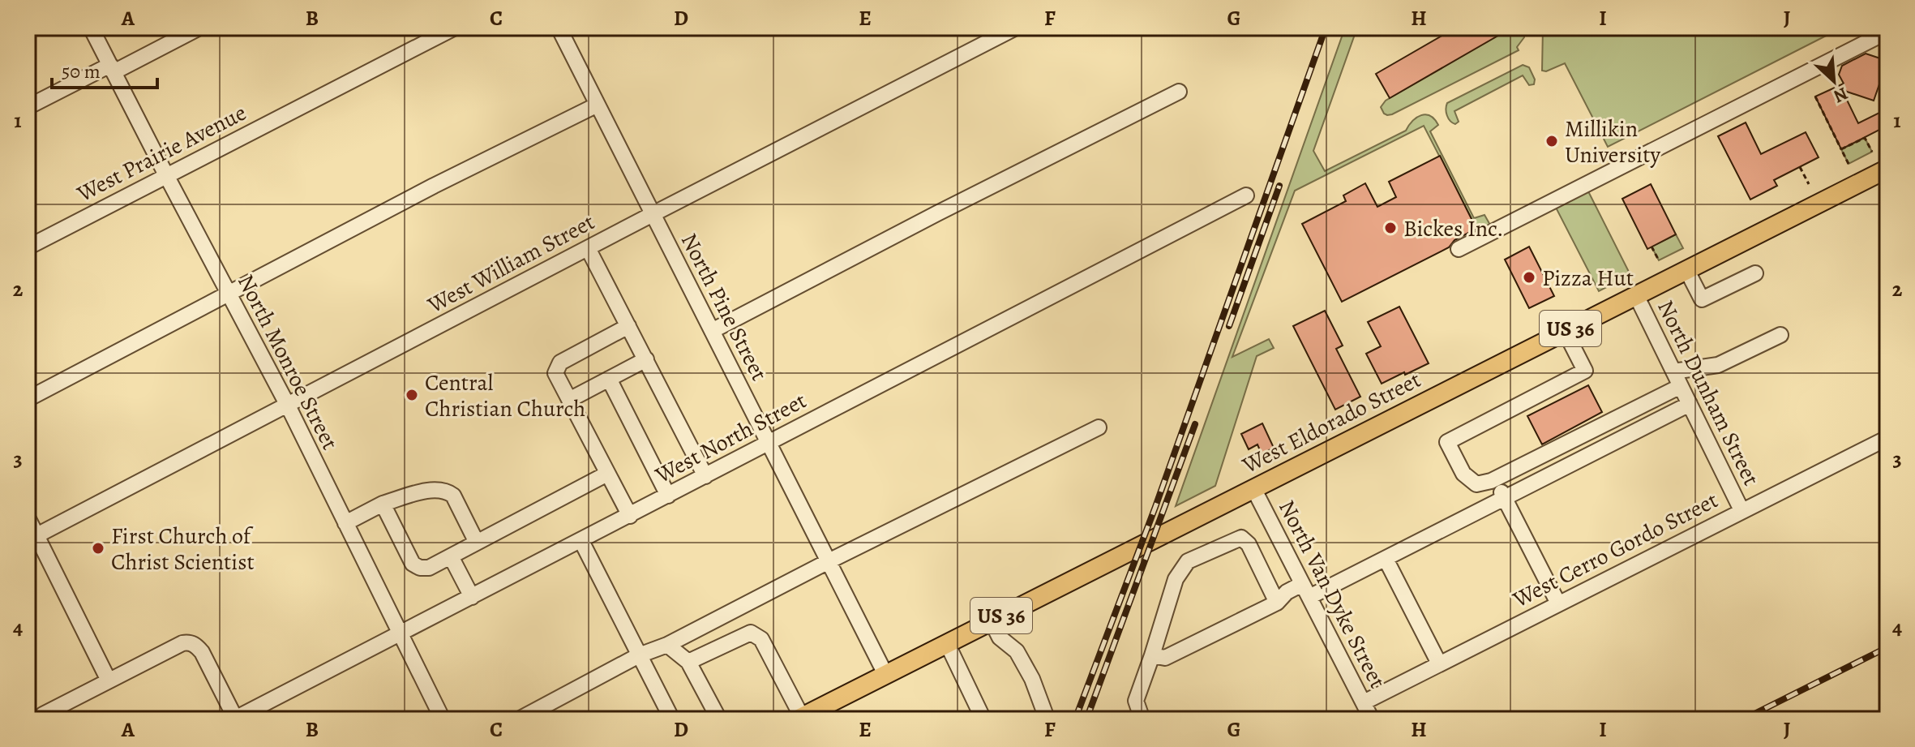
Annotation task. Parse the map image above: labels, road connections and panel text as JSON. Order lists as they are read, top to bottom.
{
  "streets": {
    "main road": ["US 36", "West Eldorado Street"],
    "street": [
      "West Prairie Avenue",
      "West William Street",
      "North Pine Street",
      "North Monroe Street",
      "North Dunham Street",
      "West North Street",
      "West Cerro Gordo Street",
      "North Van Dyke Street"
    ]
  },
  "crossings": [
    ["West Prairie Avenue", "North Monroe Street"],
    ["West William Street", "North Pine Street"],
    ["West William Street", "North Monroe Street"],
    ["North Pine Street", "West Eldorado Street"],
    ["North Pine Street", "West North Street"],
    ["North Monroe Street", "West North Street"],
    ["North Dunham Street", "West Eldorado Street"],
    ["North Dunham Street", "West Cerro Gordo Street"],
    ["West Eldorado Street", "North Van Dyke Street"],
    ["West Cerro Gordo Street", "North Van Dyke Street"]
  ],
  "places": [
    "Millikin University",
    "Bickes Inc.",
    "Pizza Hut",
    "Central Christian Church",
    "First Church of Christ Scientist"
  ],
  "scale_bar": "50 m",
  "north": "bottom right",
  "grid": {
    "columns": [
      "A",
      "B",
      "C",
      "D",
      "E",
      "F",
      "G",
      "H",
      "I",
      "J"
    ],
    "rows": [
      "1",
      "2",
      "3",
      "4"
    ]
  }
}
